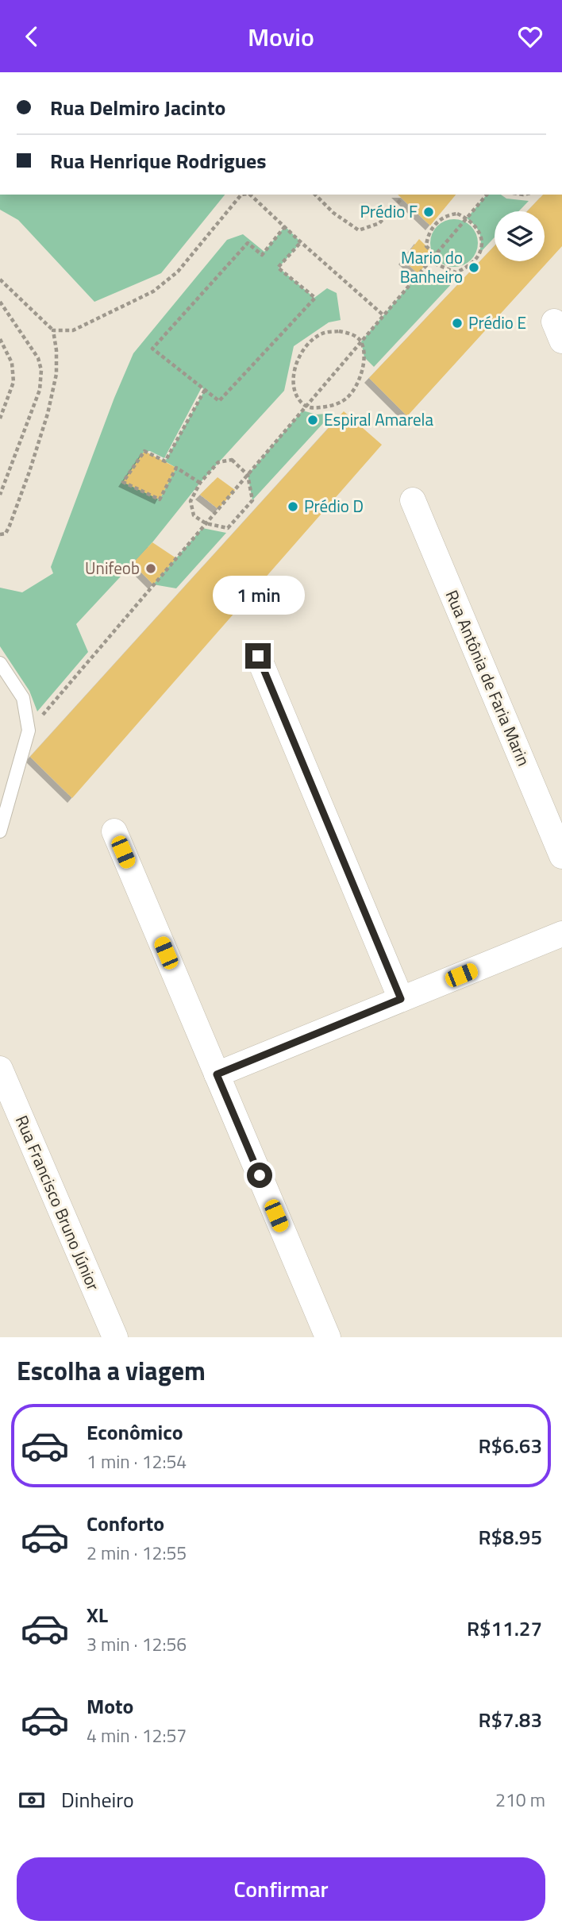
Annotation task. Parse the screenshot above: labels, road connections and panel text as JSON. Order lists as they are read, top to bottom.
{
  "streets": {
    "street": ["Rua Antônia de Faria Marin", "Rua Francisco Bruno Júnior"]
  },
  "places": [
    "Prédio F",
    "Mario do Banheiro",
    "Prédio E",
    "Espiral Amarela",
    "Prédio D",
    "Unifeob"
  ],
  "page": {
    "header": "Movio",
    "banner": ["Rua Delmiro Jacinto", "Rua Henrique Rodrigues"],
    "bubble": "1 min",
    "heading": "Escolha a viagem",
    "list": [
      {
        "name": "Econômico",
        "note": "1 min · 12:54",
        "value": "R$6.63"
      },
      {
        "name": "Conforto",
        "note": "2 min · 12:55",
        "value": "R$8.95"
      },
      {
        "name": "XL",
        "note": "3 min · 12:56",
        "value": "R$11.27"
      },
      {
        "name": "Moto",
        "note": "4 min · 12:57",
        "value": "R$7.83"
      }
    ],
    "pay": ["Dinheiro", "210 m"],
    "buttons": "Confirmar"
  }
}
